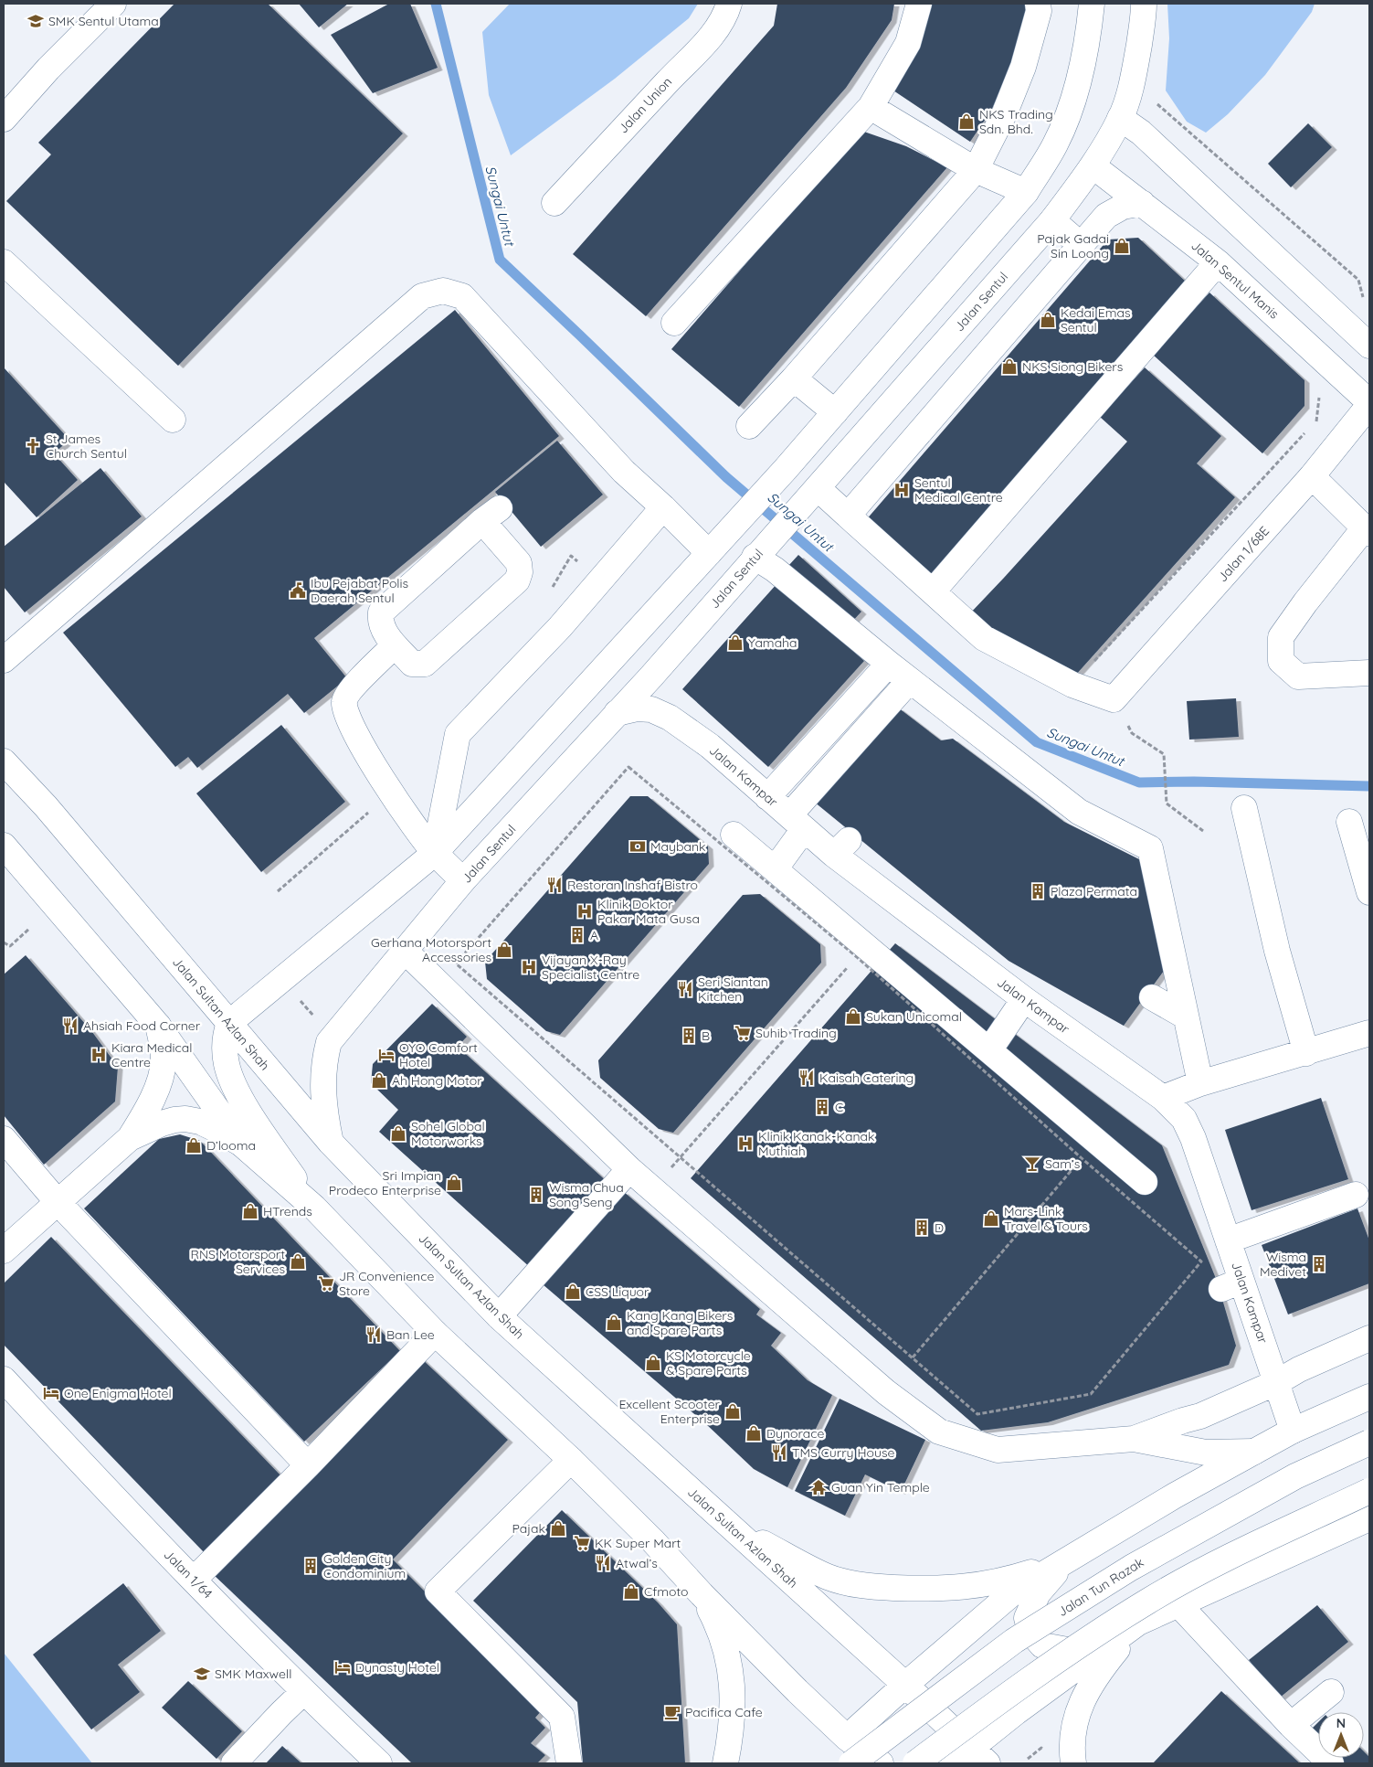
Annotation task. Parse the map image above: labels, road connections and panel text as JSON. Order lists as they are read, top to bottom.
{
  "streets": {
    "main road": [
      "Jalan Union",
      "Jalan Sentul Manis",
      "Jalan Sentul",
      "Jalan 1/68E",
      "Jalan Kampar",
      "Jalan Sultan Azlan Shah",
      "Jalan 1/64",
      "Jalan Tun Razak"
    ]
  },
  "crossings": [
    ["Jalan Sentul Manis", "Jalan Sentul"],
    ["Jalan Sentul Manis", "Jalan 1/68E"],
    ["Jalan Sentul", "Jalan Kampar"],
    ["Jalan Sentul", "Jalan Sultan Azlan Shah"]
  ],
  "water": ["Sungai Untut"],
  "places": {
    "school or university": ["SMK Sentul Utama", "SMK Maxwell"],
    "shop": [
      "NKS Trading Sdn. Bhd.",
      "Pajak Gadai Sin Loong",
      "Kedai Emas Sentul",
      "NKS Siong Bikers",
      "Yamaha",
      "Gerhana Motorsport Accessories",
      "Sukan Unicomal",
      "Ah Hong Motor",
      "Sohel Global Motorworks",
      "D’looma",
      "Sri Impian Prodeco Enterprise",
      "HTrends",
      "Mars-Link Travel & Tours",
      "RNS Motorsport Services",
      "CSS Liquor",
      "Kang Kang Bikers and Spare Parts",
      "KS Motorcycle & Spare Parts",
      "Excellent Scooter Enterprise",
      "Dynorace",
      "Pajak",
      "Cfmoto"
    ],
    "church": ["St James Church Sentul"],
    "hospital": [
      "Sentul Medical Centre",
      "Klinik Doktor Pakar Mata Gusa",
      "Vijayan X-Ray Specialist Centre",
      "Kiara Medical Centre",
      "Klinik Kanak-Kanak Muthiah"
    ],
    "public building": ["Ibu Pejabat Polis Daerah Sentul"],
    "bank": ["Maybank"],
    "restaurant": [
      "Restoran Inshaf Bistro",
      "Seri Siantan Kitchen",
      "Ahsiah Food Corner",
      "Kaisah Catering",
      "Ban Lee",
      "TMS Curry House",
      "Atwal’s"
    ],
    "building": [
      "Plaza Permata",
      "A",
      "B",
      "C",
      "Wisma Chua Song Seng",
      "D",
      "Wisma Medivet",
      "Golden City Condominium"
    ],
    "supermarket": ["Suhib Trading", "JR Convenience Store", "KK Super Mart"],
    "hotel": ["OYO Comfort Hotel", "One Enigma Hotel", "Dynasty Hotel"],
    "bar": ["Sam’s"],
    "temple": ["Guan Yin Temple"],
    "cafe": ["Pacifica Cafe"]
  },
  "north": "top"
}
